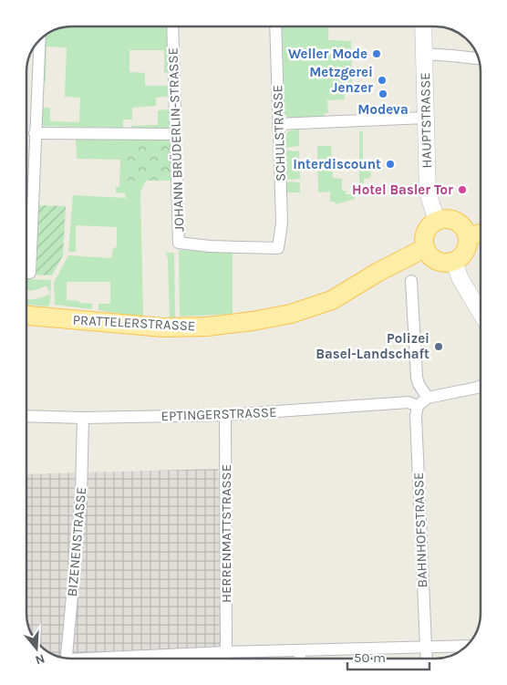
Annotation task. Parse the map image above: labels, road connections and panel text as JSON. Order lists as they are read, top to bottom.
{
  "streets": {
    "main road": ["PRATTELERSTRASSE"],
    "street": [
      "HAUPTSTRASSE",
      "SCHULSTRASSE",
      "JOHANN BRÜDERLIN-STRASSE",
      "EPTINGERSTRASSE",
      "BAHNHOFSTRASSE",
      "HERRENMATTSTRASSE",
      "BIZENENSTRASSE"
    ]
  },
  "crossings": [
    ["HAUPTSTRASSE", "PRATTELERSTRASSE"],
    ["SCHULSTRASSE", "JOHANN BRÜDERLIN-STRASSE"],
    ["EPTINGERSTRASSE", "BAHNHOFSTRASSE"],
    ["EPTINGERSTRASSE", "HERRENMATTSTRASSE"],
    ["EPTINGERSTRASSE", "BIZENENSTRASSE"]
  ],
  "places": [
    "Weller Mode",
    "Metzgerei Jenzer",
    "Modeva",
    "Interdiscount",
    "Hotel Basler Tor",
    "Polizei Basel-Landschaft"
  ],
  "scale_bar": "50 m",
  "north": "bottom"
}
